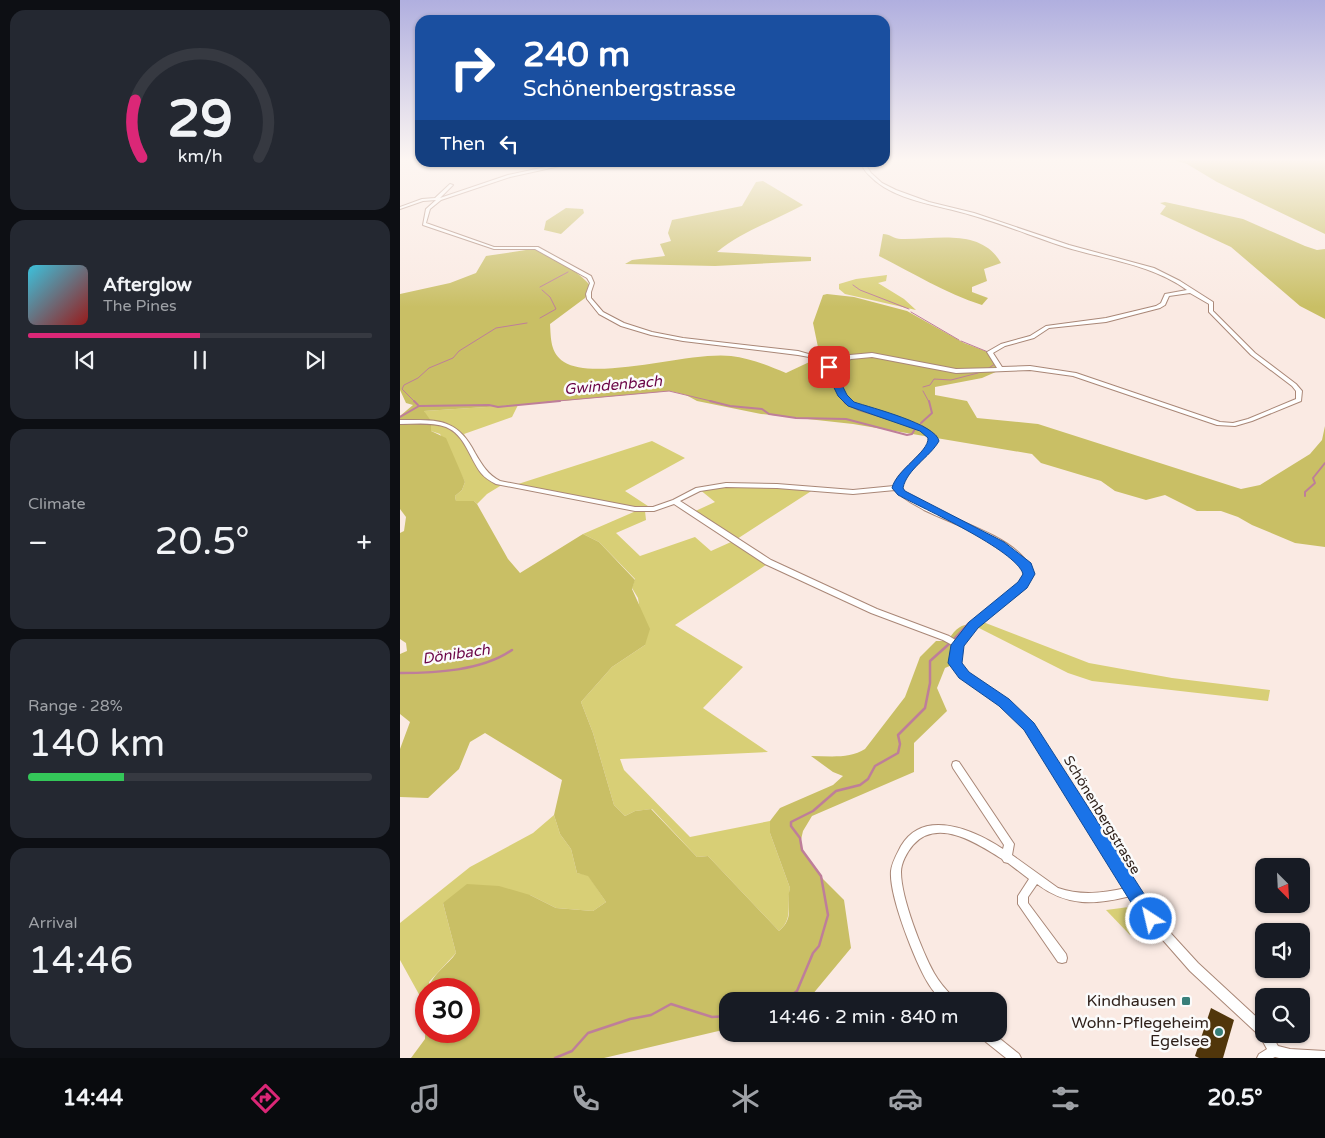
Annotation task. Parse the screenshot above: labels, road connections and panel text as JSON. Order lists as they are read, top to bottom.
{
  "streets": {
    "street": ["Schönenbergstrasse"]
  },
  "water": ["Gwindenbach", "Dönibach"],
  "places": {
    "transit": ["Kindhausen"],
    "other": ["Wohn-Pflegeheim Egelsee"]
  },
  "north": "bottom right",
  "page": {
    "turn": ["240 m", "Schönenbergstrasse"],
    "then": "Then",
    "song": ["Afterglow", "The Pines"],
    "tile": [
      "Climate",
      ["Range · 28%", "140 km"],
      ["Arrival", "14:46"]
    ],
    "heat": ["−", "20.5°", "+"],
    "limit": "30",
    "trip": "14:46 · 2 min · 840 m",
    "tabs": ["14:44", "20.5°"],
    "gauge": ["29", "km/h"]
  }
}
